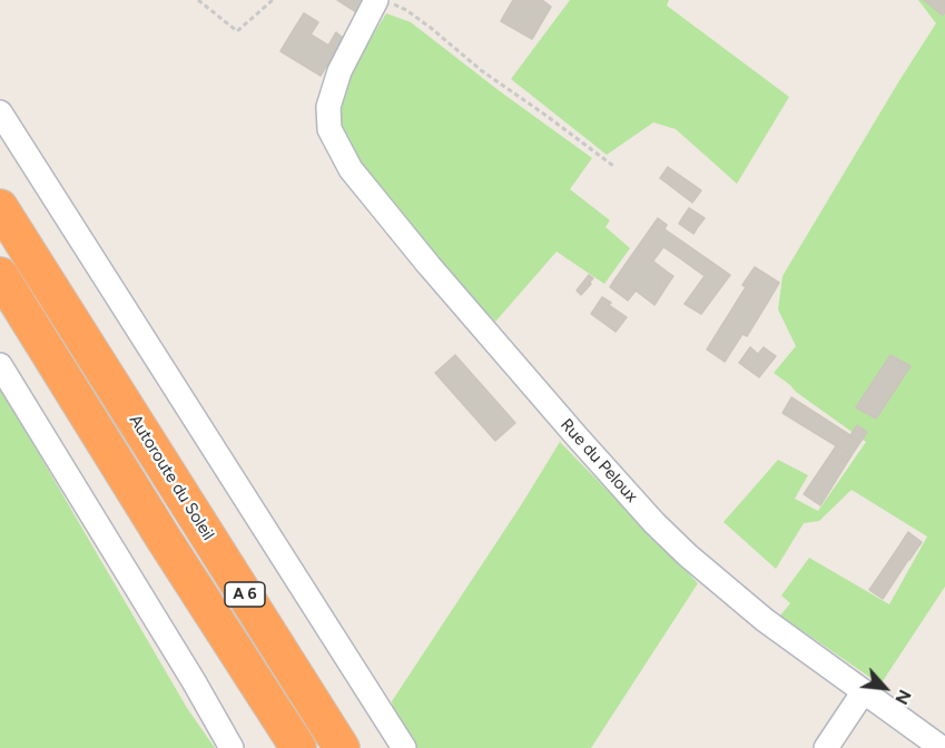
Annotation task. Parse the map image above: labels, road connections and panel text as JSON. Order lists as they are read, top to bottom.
{
  "streets": {
    "highway": ["Autoroute du Soleil", "A 6"],
    "street": ["Rue du Peloux"]
  },
  "north": "bottom right"
}
